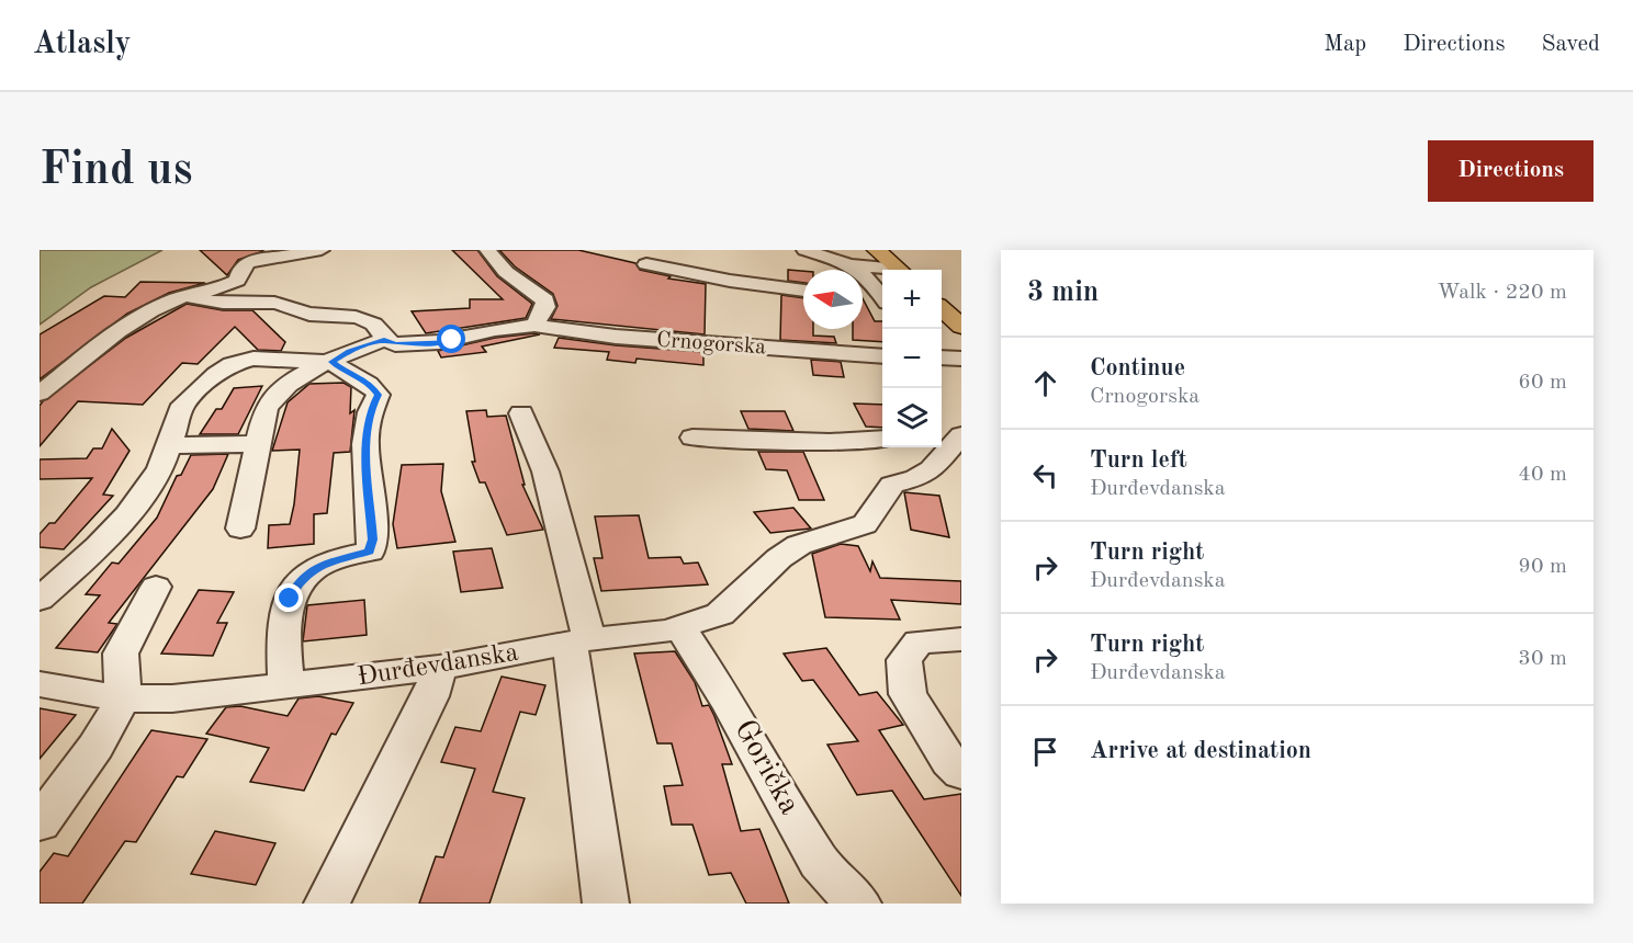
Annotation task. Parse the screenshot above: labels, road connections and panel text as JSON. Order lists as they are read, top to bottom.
{
  "streets": {
    "street": ["Crnogorska", "Đurđevdanska", "Gorička"]
  },
  "crossings": [
    ["Đurđevdanska", "Gorička"]
  ],
  "north": "left",
  "page": {
    "header": "Atlasly",
    "nav": ["Map", "Directions", "Saved"],
    "buttons": "Directions",
    "title": "Find us",
    "heading": ["3 min", "Walk · 220 m"],
    "map_buttons": ["+", "−"],
    "list": [
      ["Continue", "Crnogorska", "60 m"],
      ["Turn left", "Đurđevdanska", "40 m"],
      ["Turn right", "Đurđevdanska", "90 m"],
      ["Turn right", "Đurđevdanska", "30 m"],
      "Arrive at destination"
    ]
  }
}
